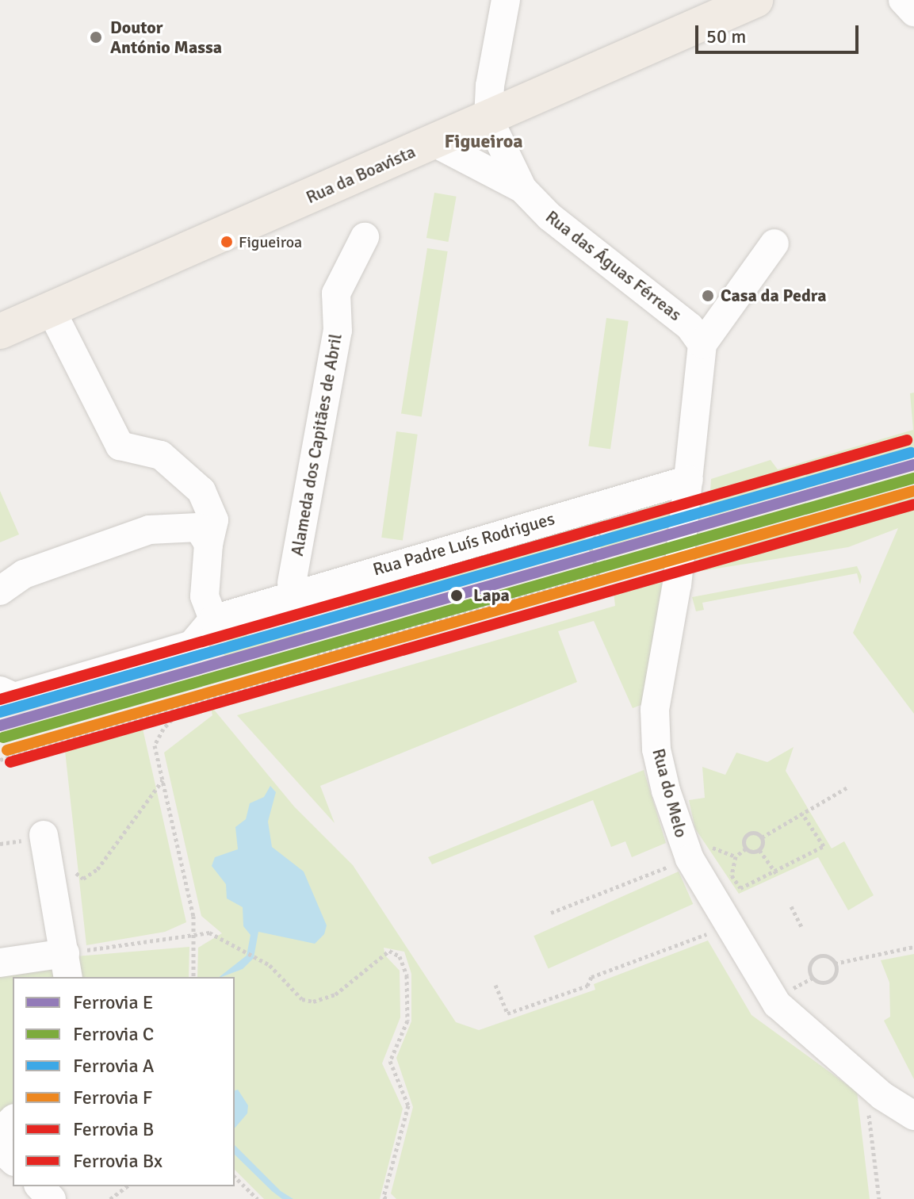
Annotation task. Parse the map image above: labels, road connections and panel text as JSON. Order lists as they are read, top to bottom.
{
  "streets": {
    "main road": ["Rua da Boavista"],
    "street": [
      "Rua das Águas Férreas",
      "Alameda dos Capitães de Abril",
      "Rua Padre Luís Rodrigues",
      "Rua do Melo"
    ]
  },
  "crossings": [
    ["Rua da Boavista", "Rua das Águas Férreas"],
    ["Rua das Águas Férreas", "Rua do Melo"],
    ["Rua Padre Luís Rodrigues", "Rua do Melo"]
  ],
  "districts": ["Figueiroa"],
  "places": [
    "Doutor António Massa",
    "Figueiroa",
    "Casa da Pedra",
    "Lapa"
  ],
  "lines": [
    "rail line B",
    "rail line A",
    "rail line E",
    "rail line C",
    "rail line F",
    "rail line Bx"
  ],
  "legend": [
    "Ferrovia E",
    "Ferrovia C",
    "Ferrovia A",
    "Ferrovia F",
    "Ferrovia B",
    "Ferrovia Bx"
  ],
  "scale_bar": "50 m"
}
